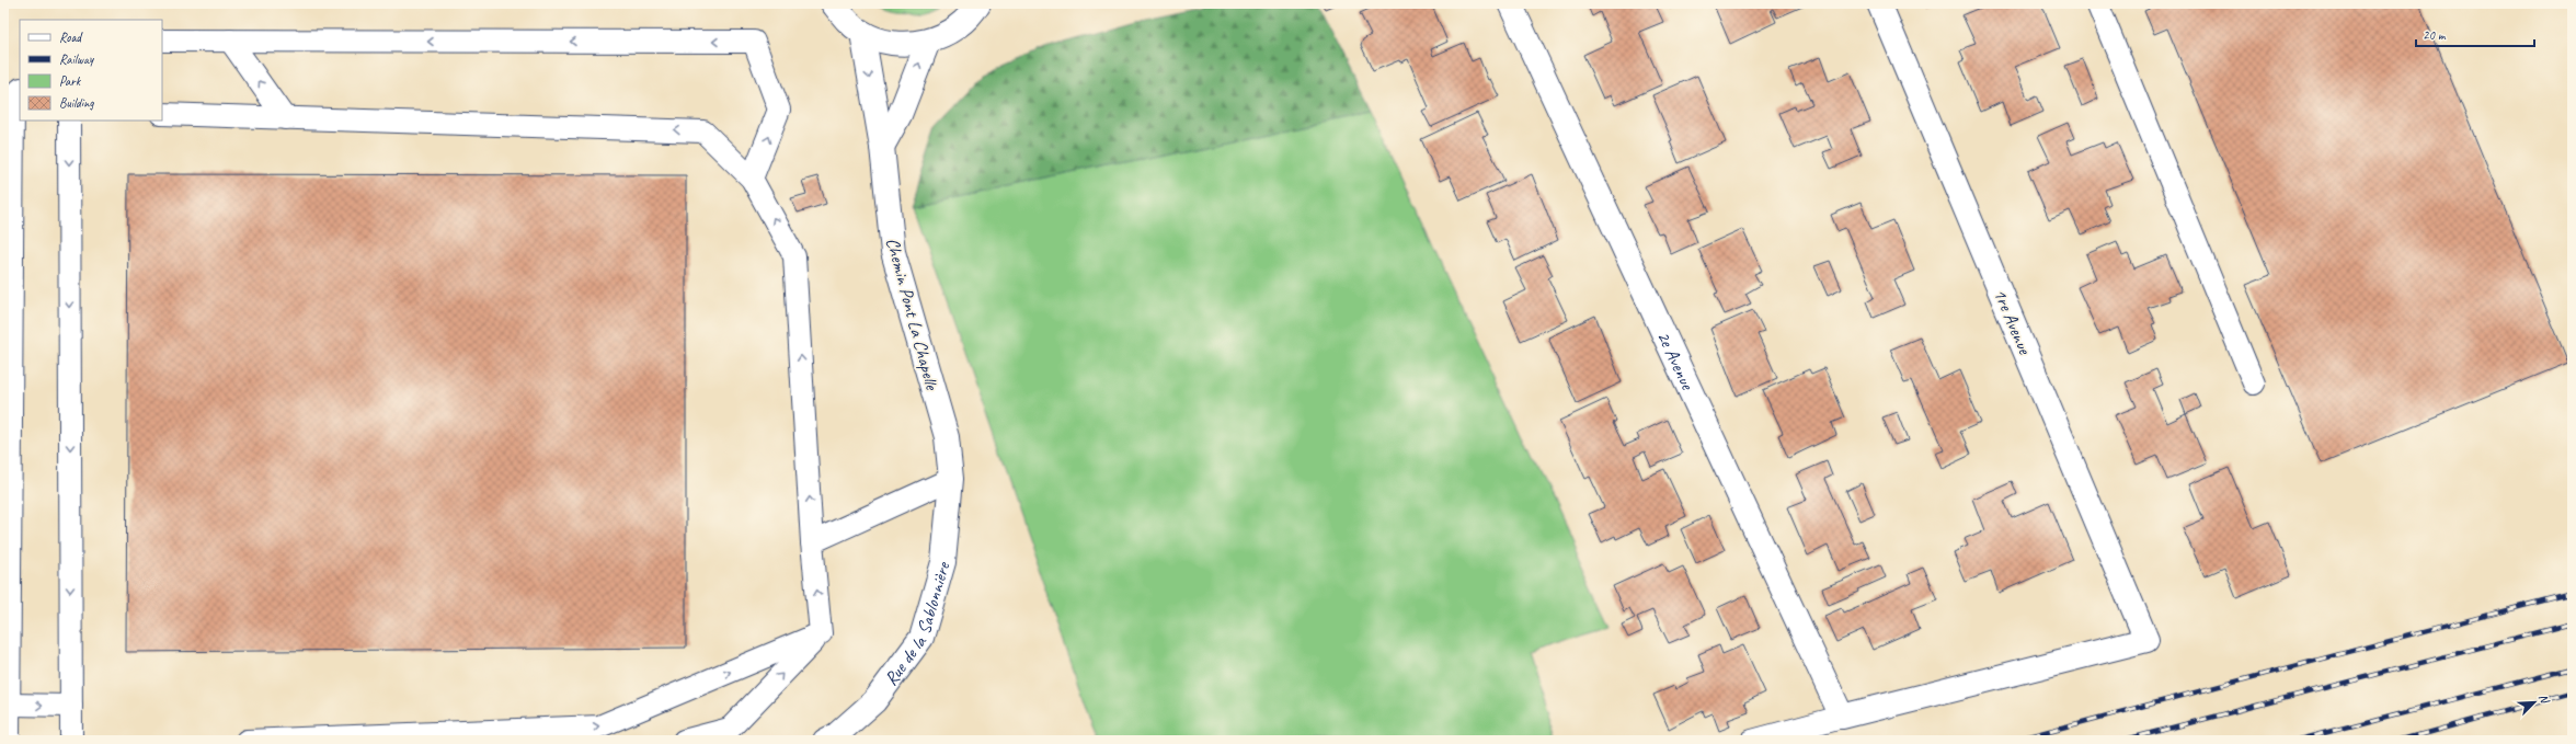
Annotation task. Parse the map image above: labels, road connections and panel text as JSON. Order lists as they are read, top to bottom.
{
  "streets": {
    "street": [
      "Chemin Pont La Chapelle",
      "1re Avenue",
      "2e Avenue",
      "Rue de la Sablonnière"
    ]
  },
  "crossings": [
    ["Chemin Pont La Chapelle", "Rue de la Sablonnière"],
    ["1re Avenue", "2e Avenue"]
  ],
  "legend": [
    "Road",
    "Railway",
    "Park",
    "Building"
  ],
  "scale_bar": "20 m",
  "north": "top right"
}
